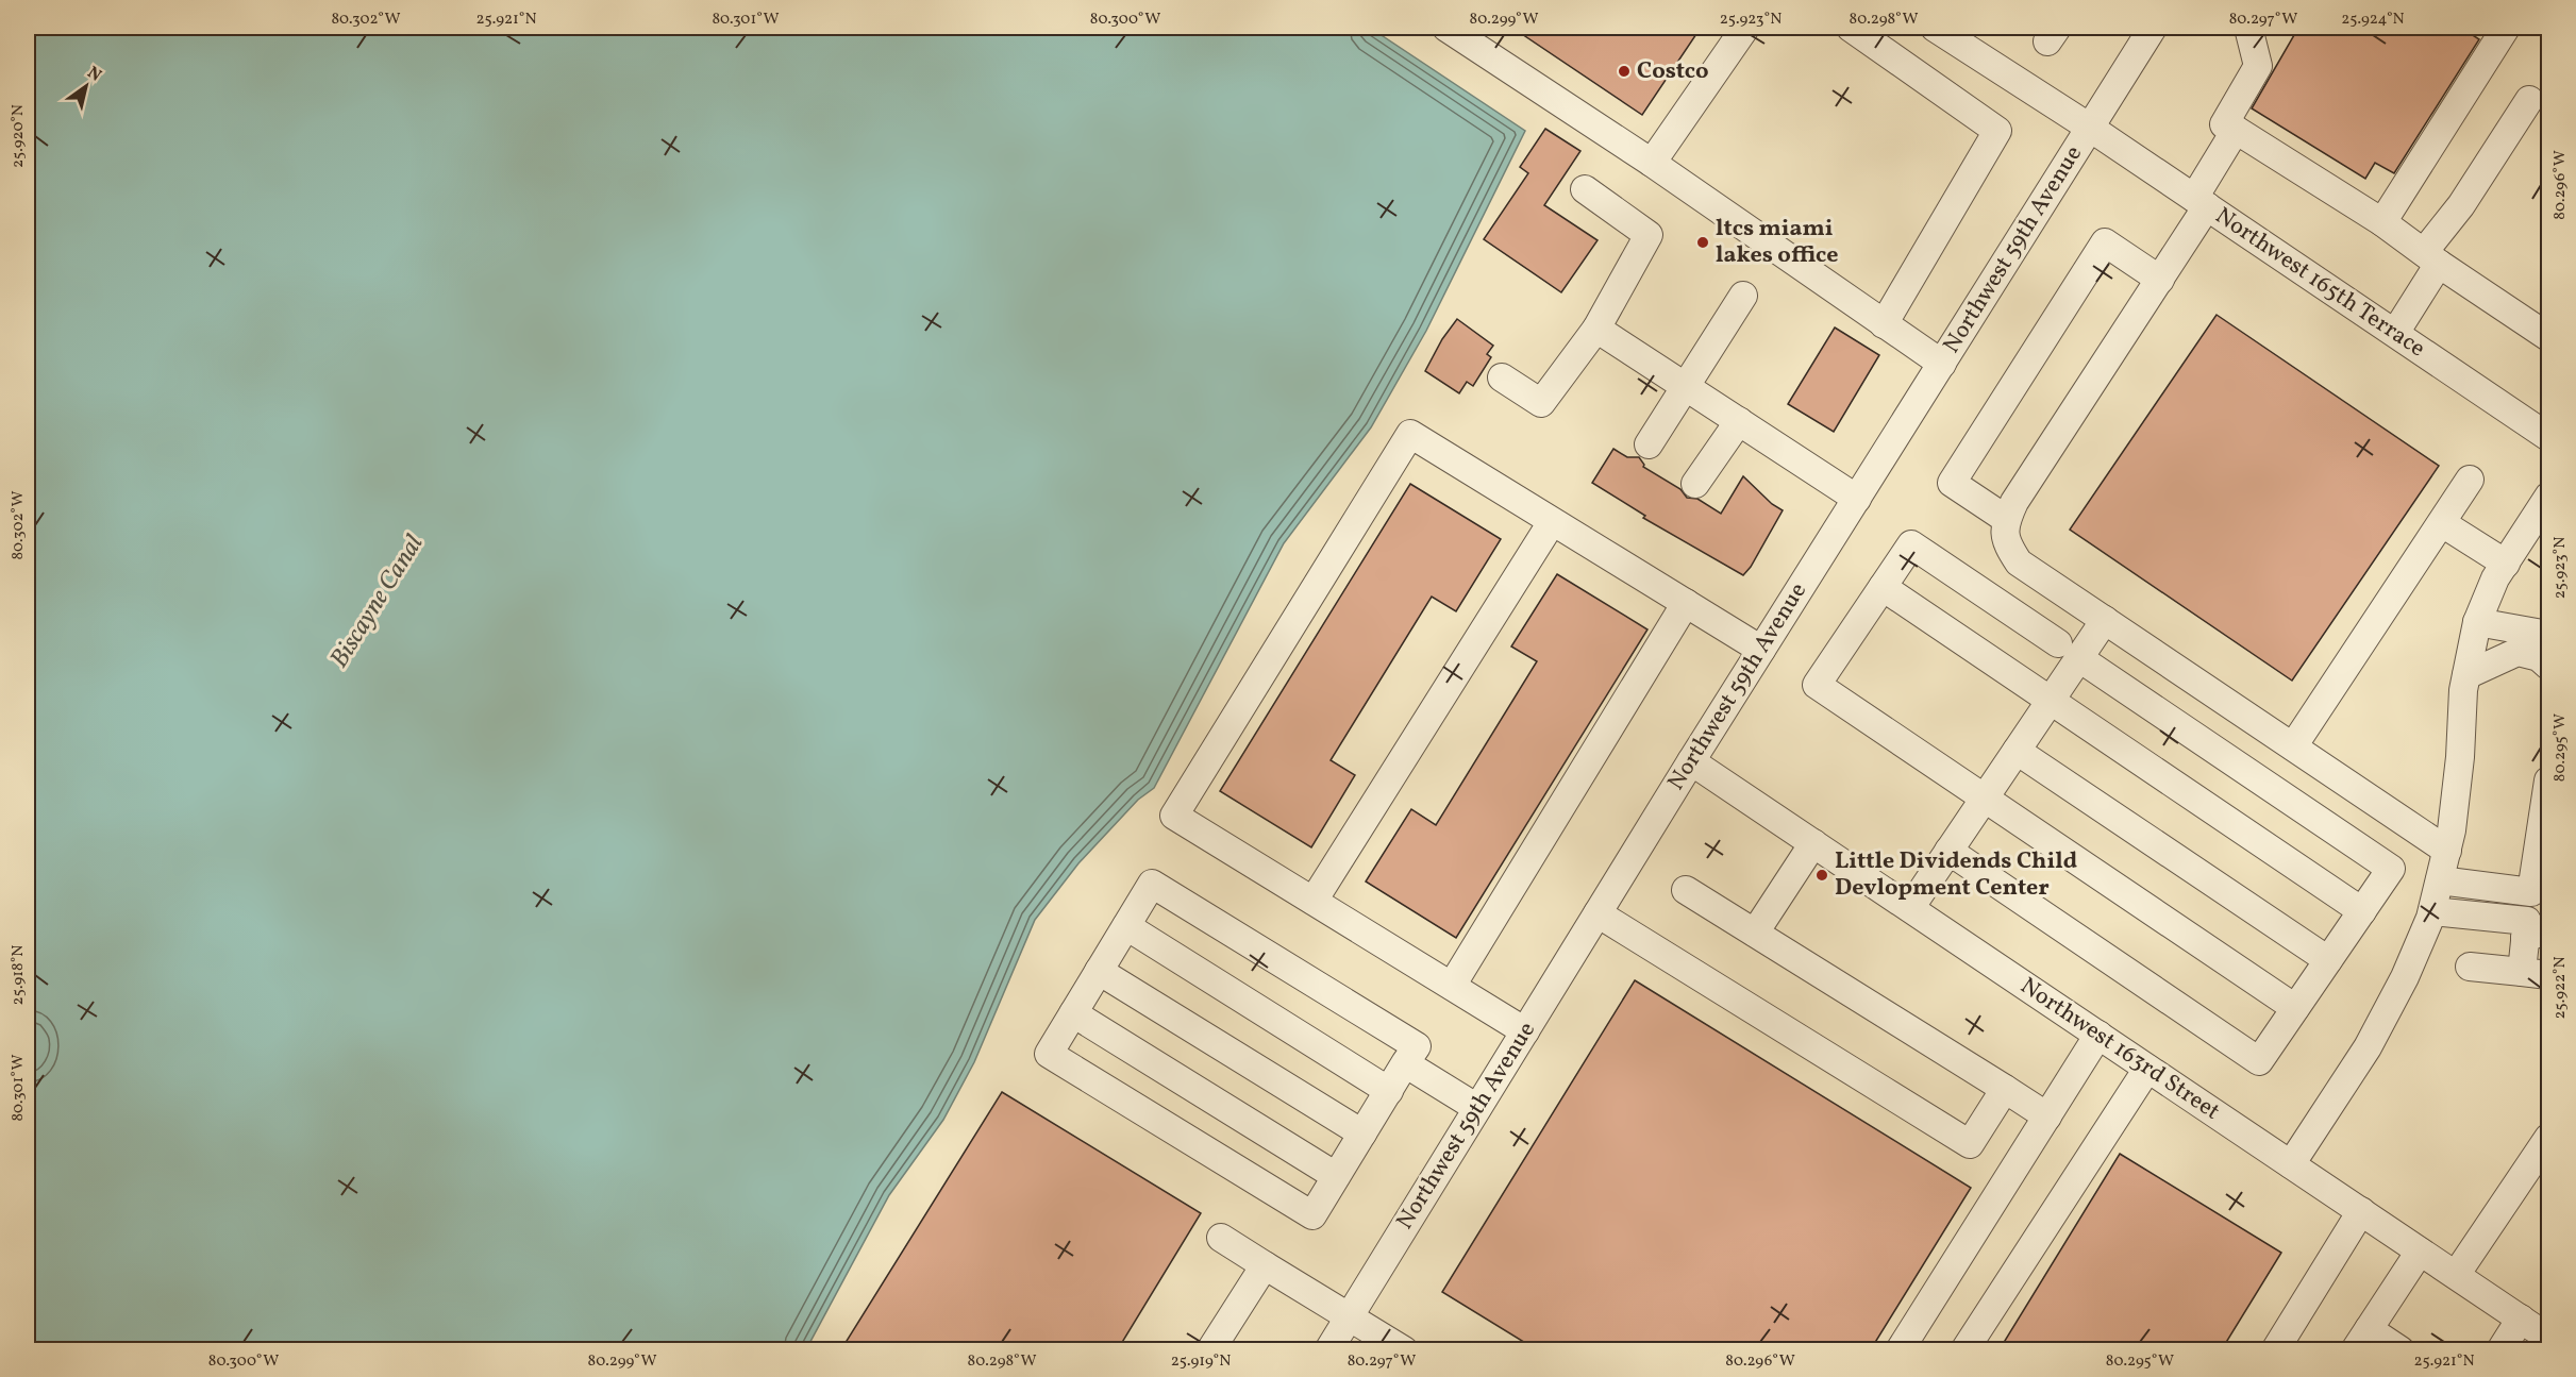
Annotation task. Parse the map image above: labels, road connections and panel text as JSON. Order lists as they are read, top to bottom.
{
  "streets": {
    "street": ["Northwest 59th Avenue", "Northwest 165th Terrace", "Northwest 163rd Street"]
  },
  "crossings": [
    ["Northwest 59th Avenue", "Northwest 165th Terrace"],
    ["Northwest 59th Avenue", "Northwest 163rd Street"]
  ],
  "water": ["Biscayne Canal"],
  "places": ["Costco", "ltcs miami lakes office", "Little Dividends Child Devlopment Center"],
  "north": "top right",
  "coordinates": [
    "80.302°W",
    "25.921°N",
    "80.301°W",
    "80.300°W",
    "80.299°W",
    "25.923°N",
    "80.298°W",
    "80.297°W",
    "25.924°N",
    "25.920°N",
    "80.296°W",
    "80.295°W",
    "25.918°N",
    "25.922°N",
    "25.919°N"
  ]
}
